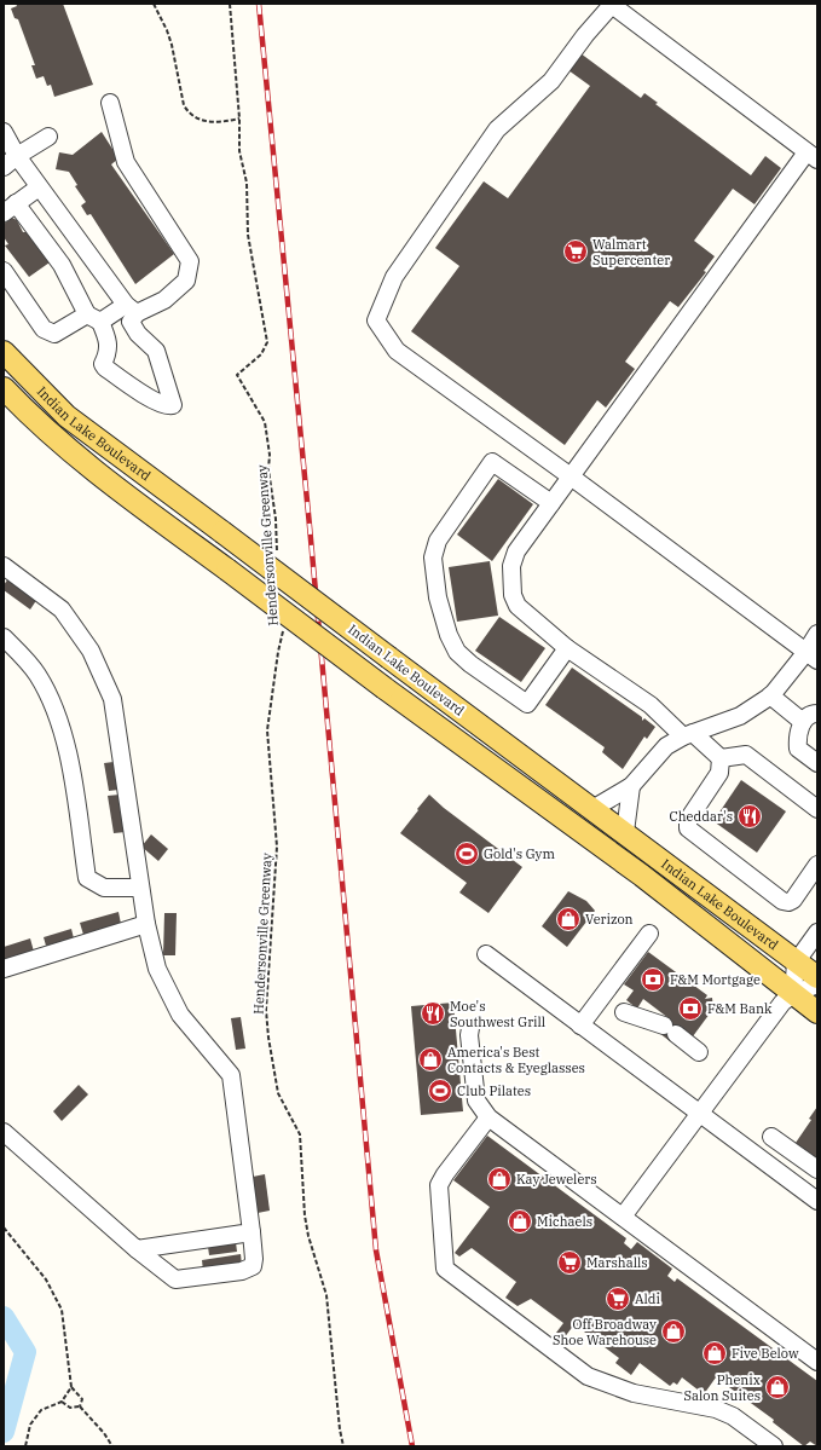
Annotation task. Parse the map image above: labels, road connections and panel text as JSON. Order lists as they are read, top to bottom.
{
  "streets": {
    "main road": ["Indian Lake Boulevard"],
    "path": ["Hendersonville Greenway"]
  },
  "places": {
    "supermarket": ["Walmart Supercenter", "Marshalls", "Aldi"],
    "restaurant": ["Cheddar's", "Moe's Southwest Grill"],
    "sports": ["Gold's Gym", "Club Pilates"],
    "shop": [
      "Verizon",
      "America's Best Contacts & Eyeglasses",
      "Kay Jewelers",
      "Michaels",
      "Off Broadway Shoe Warehouse",
      "Five Below",
      "Phenix Salon Suites"
    ],
    "bank": ["F&M Mortgage", "F&M Bank"]
  }
}
